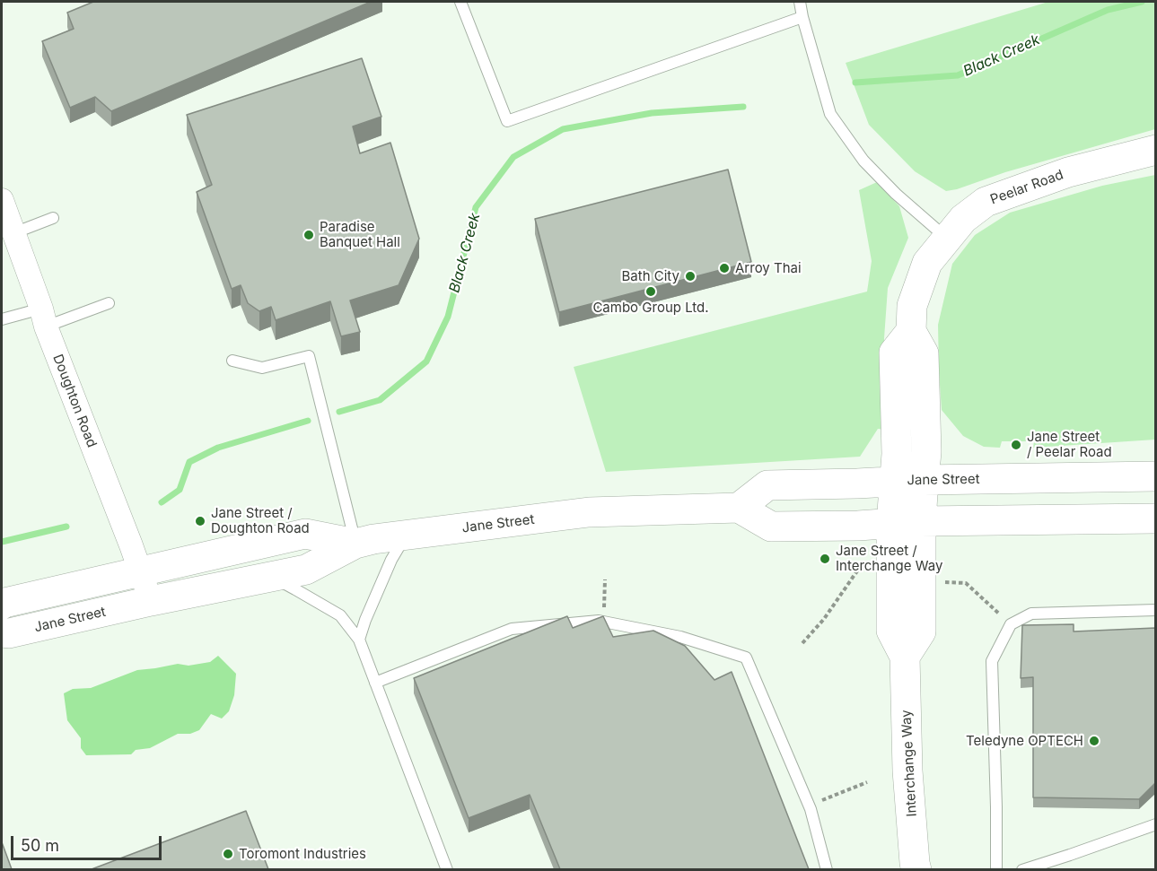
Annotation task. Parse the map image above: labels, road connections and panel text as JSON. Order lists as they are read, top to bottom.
{
  "streets": {
    "main road": ["Peelar Road", "Jane Street", "Interchange Way"],
    "street": ["Doughton Road"]
  },
  "crossings": [
    ["Doughton Road", "Jane Street"],
    ["Jane Street", "Interchange Way"]
  ],
  "water": ["Black Creek"],
  "places": [
    "Paradise Banquet Hall",
    "Arroy Thai",
    "Bath City",
    "Cambo Group Ltd.",
    "Jane Street / Peelar Road",
    "Jane Street / Doughton Road",
    "Jane Street / Interchange Way",
    "Teledyne OPTECH",
    "Toromont Industries"
  ],
  "scale_bar": "50 m"
}
